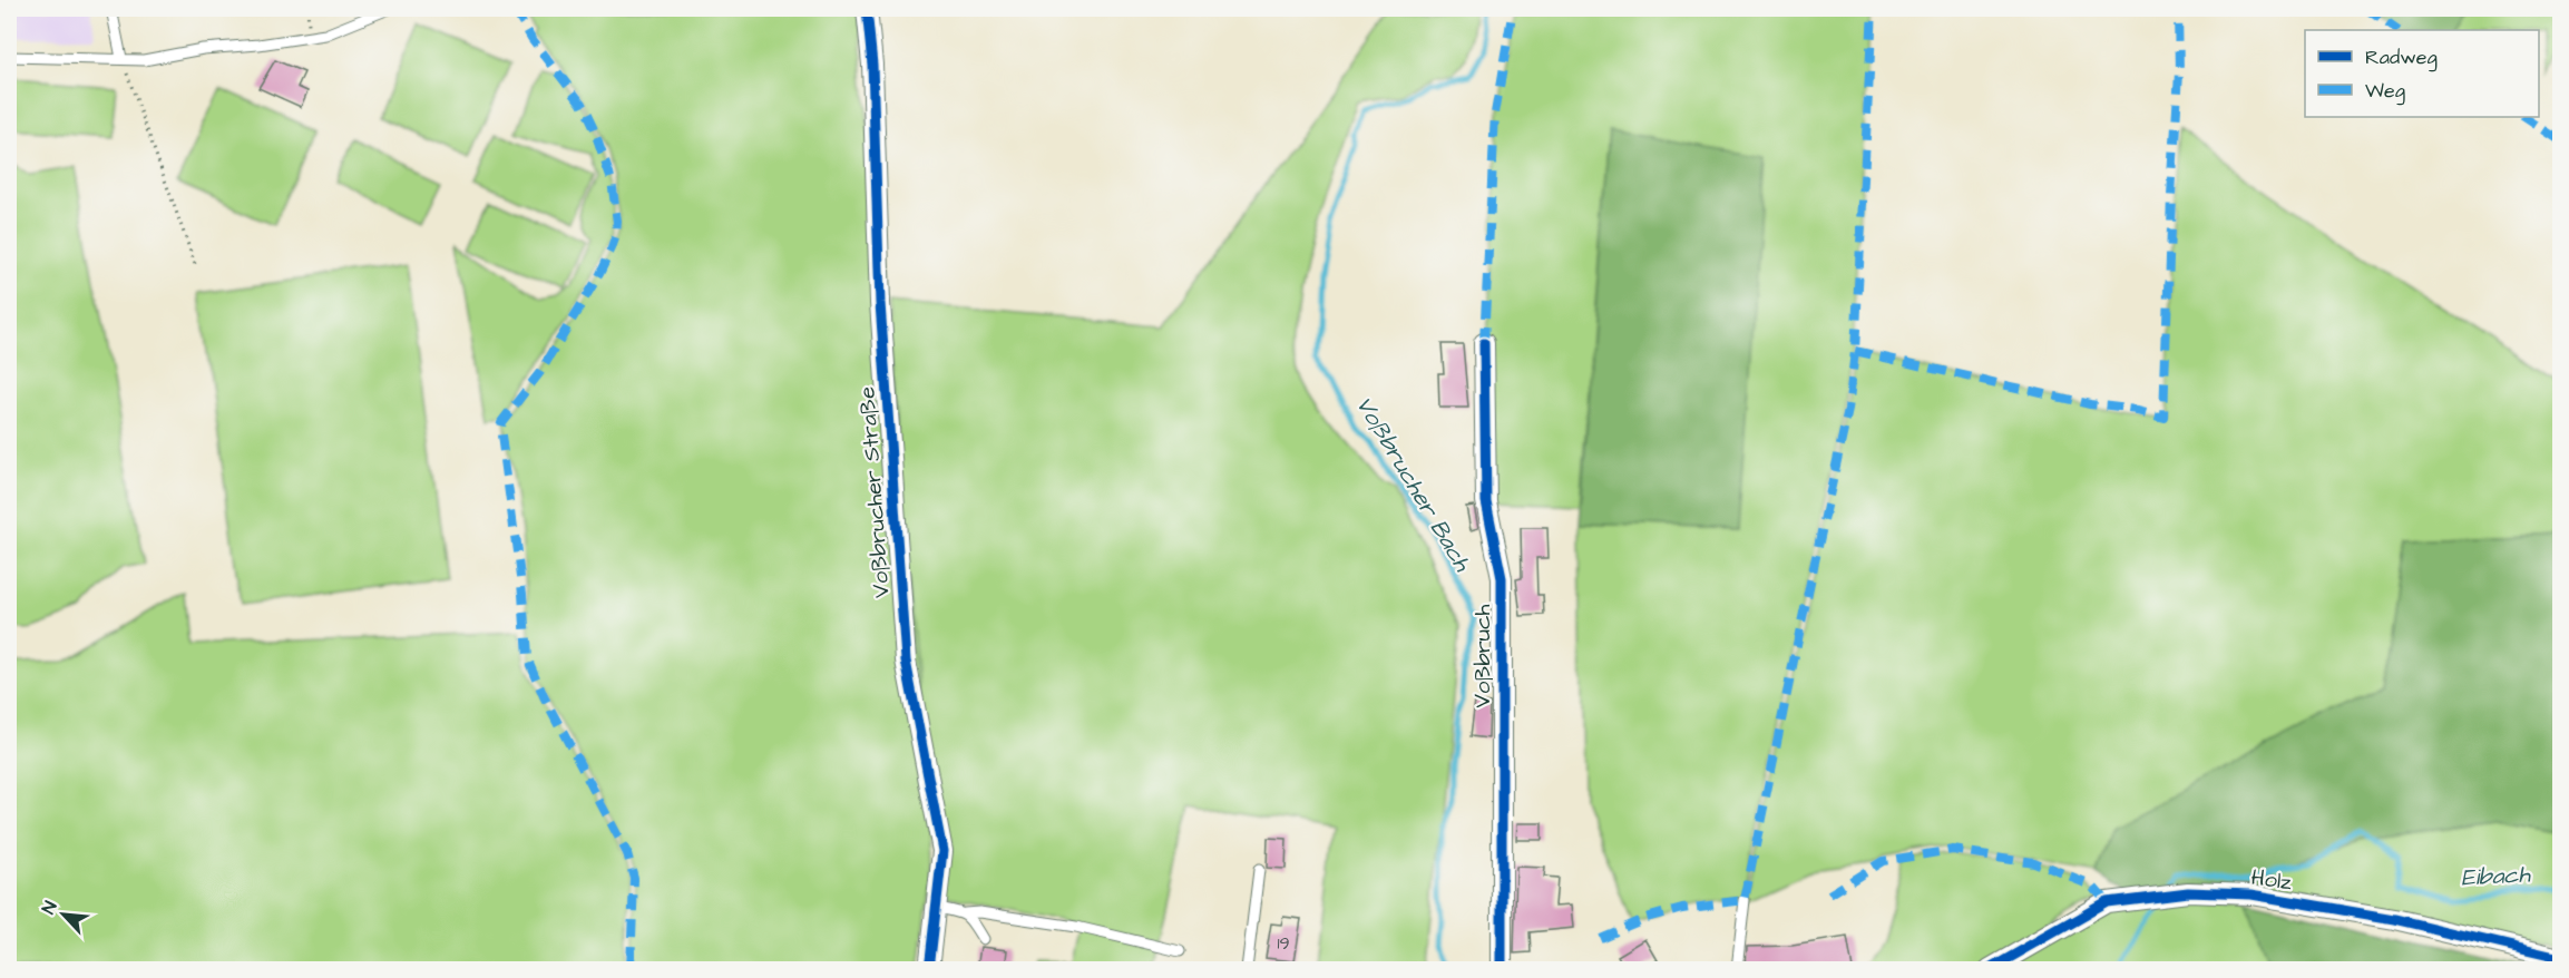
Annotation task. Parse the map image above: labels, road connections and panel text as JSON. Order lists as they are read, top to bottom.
{
  "streets": {
    "street": ["Voßbrucher Straße", "Voßbruch", "Holz"]
  },
  "water": ["Voßbrucher Bach", "Eibach"],
  "house_numbers": ["19"],
  "legend": ["Radweg", "Weg"],
  "north": "top left"
}
